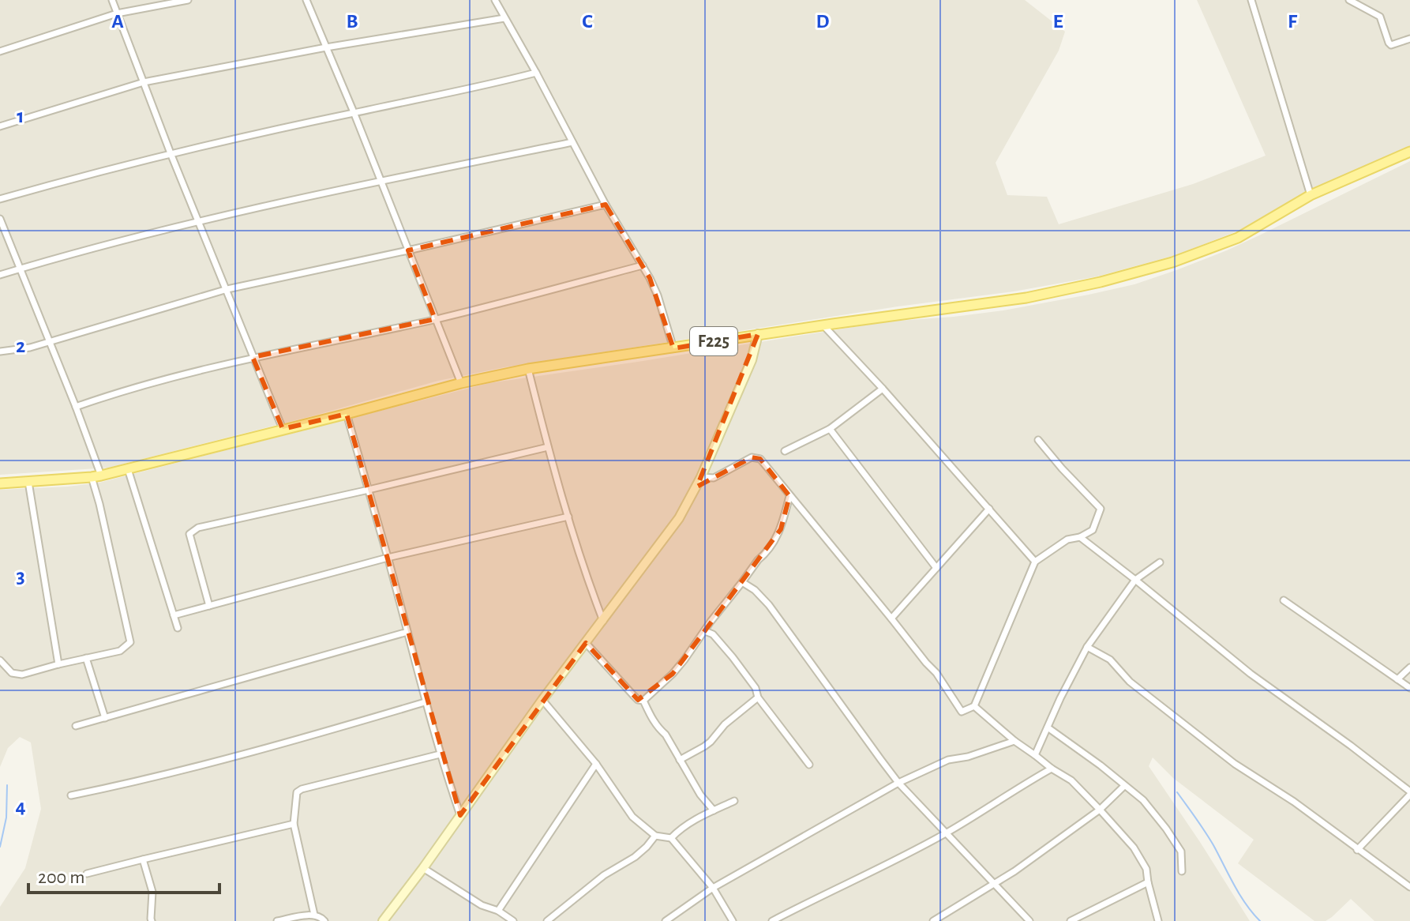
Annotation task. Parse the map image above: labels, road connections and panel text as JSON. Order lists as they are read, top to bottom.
{
  "streets": {
    "main road": ["F225"]
  },
  "scale_bar": "200 m",
  "grid": {
    "columns": [
      "A",
      "B",
      "C",
      "D",
      "E",
      "F"
    ],
    "rows": [
      "1",
      "2",
      "3",
      "4"
    ]
  }
}
